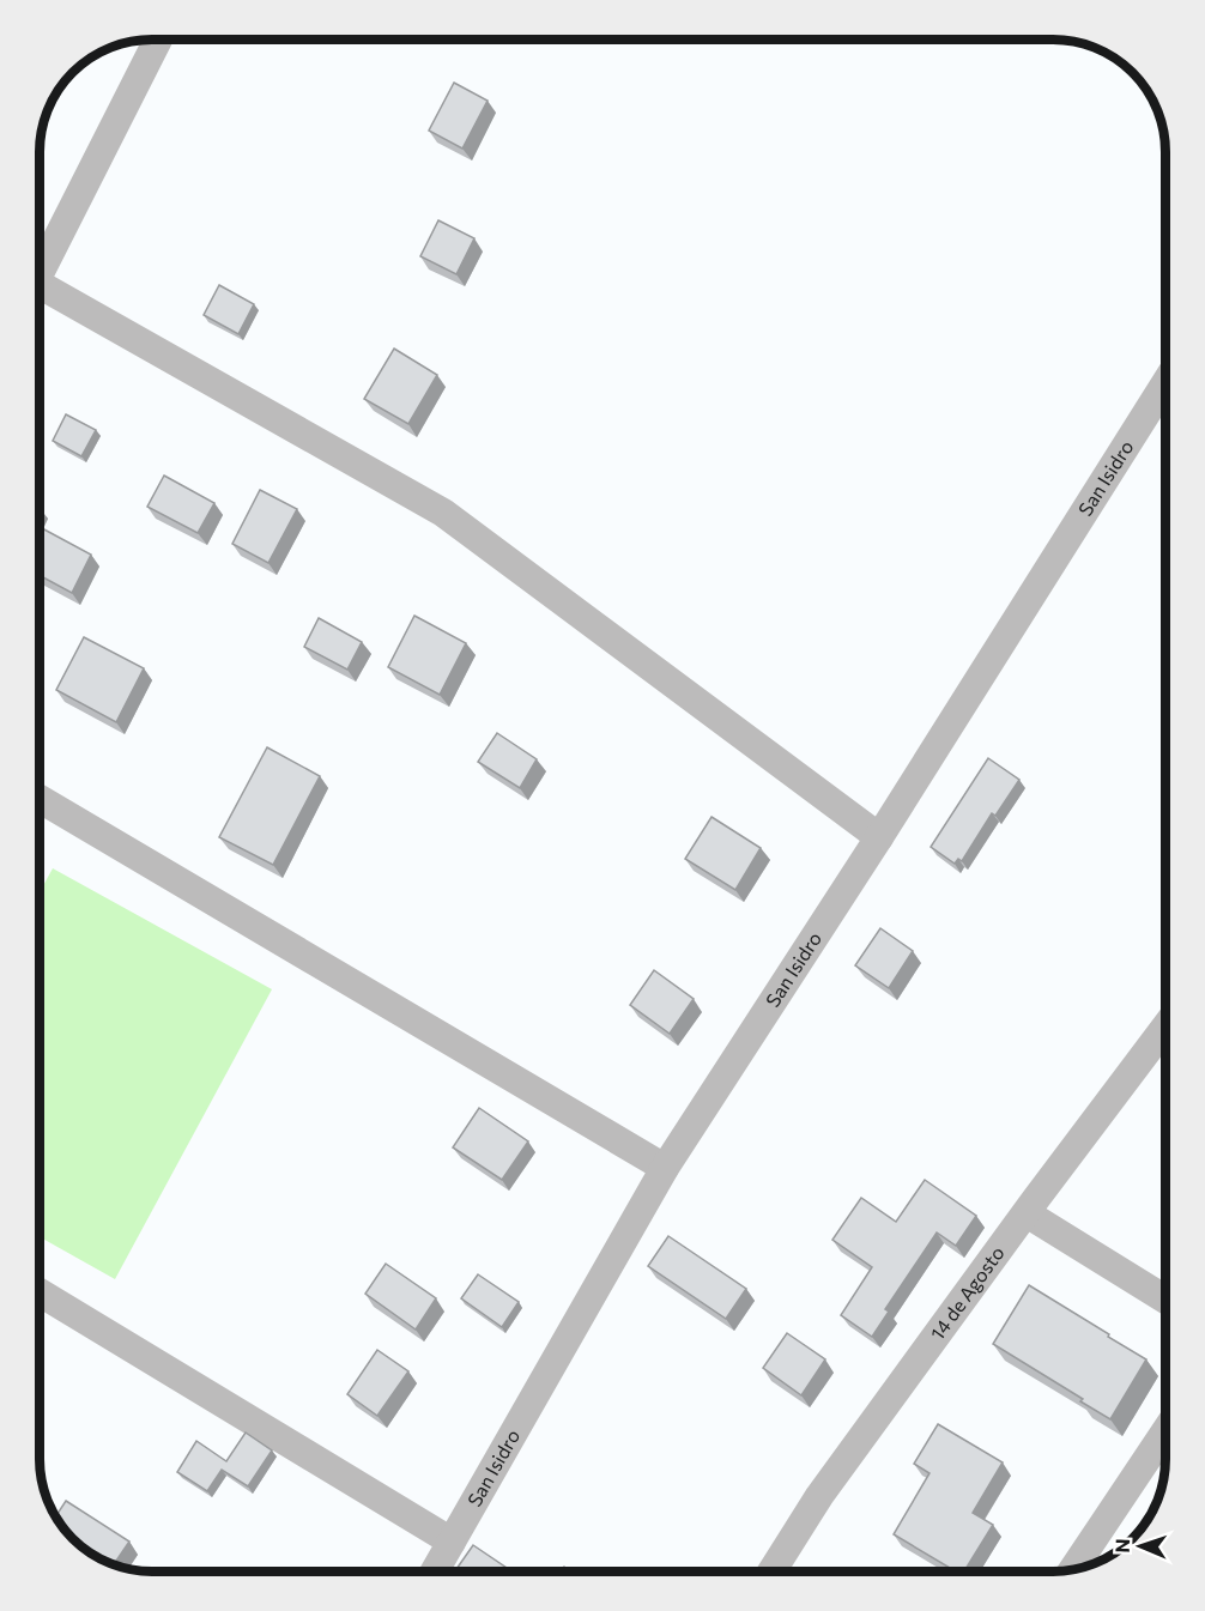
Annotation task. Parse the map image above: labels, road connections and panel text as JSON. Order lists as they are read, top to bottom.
{
  "streets": {
    "street": ["San Isidro", "14 de Agosto"]
  },
  "north": "left"
}
